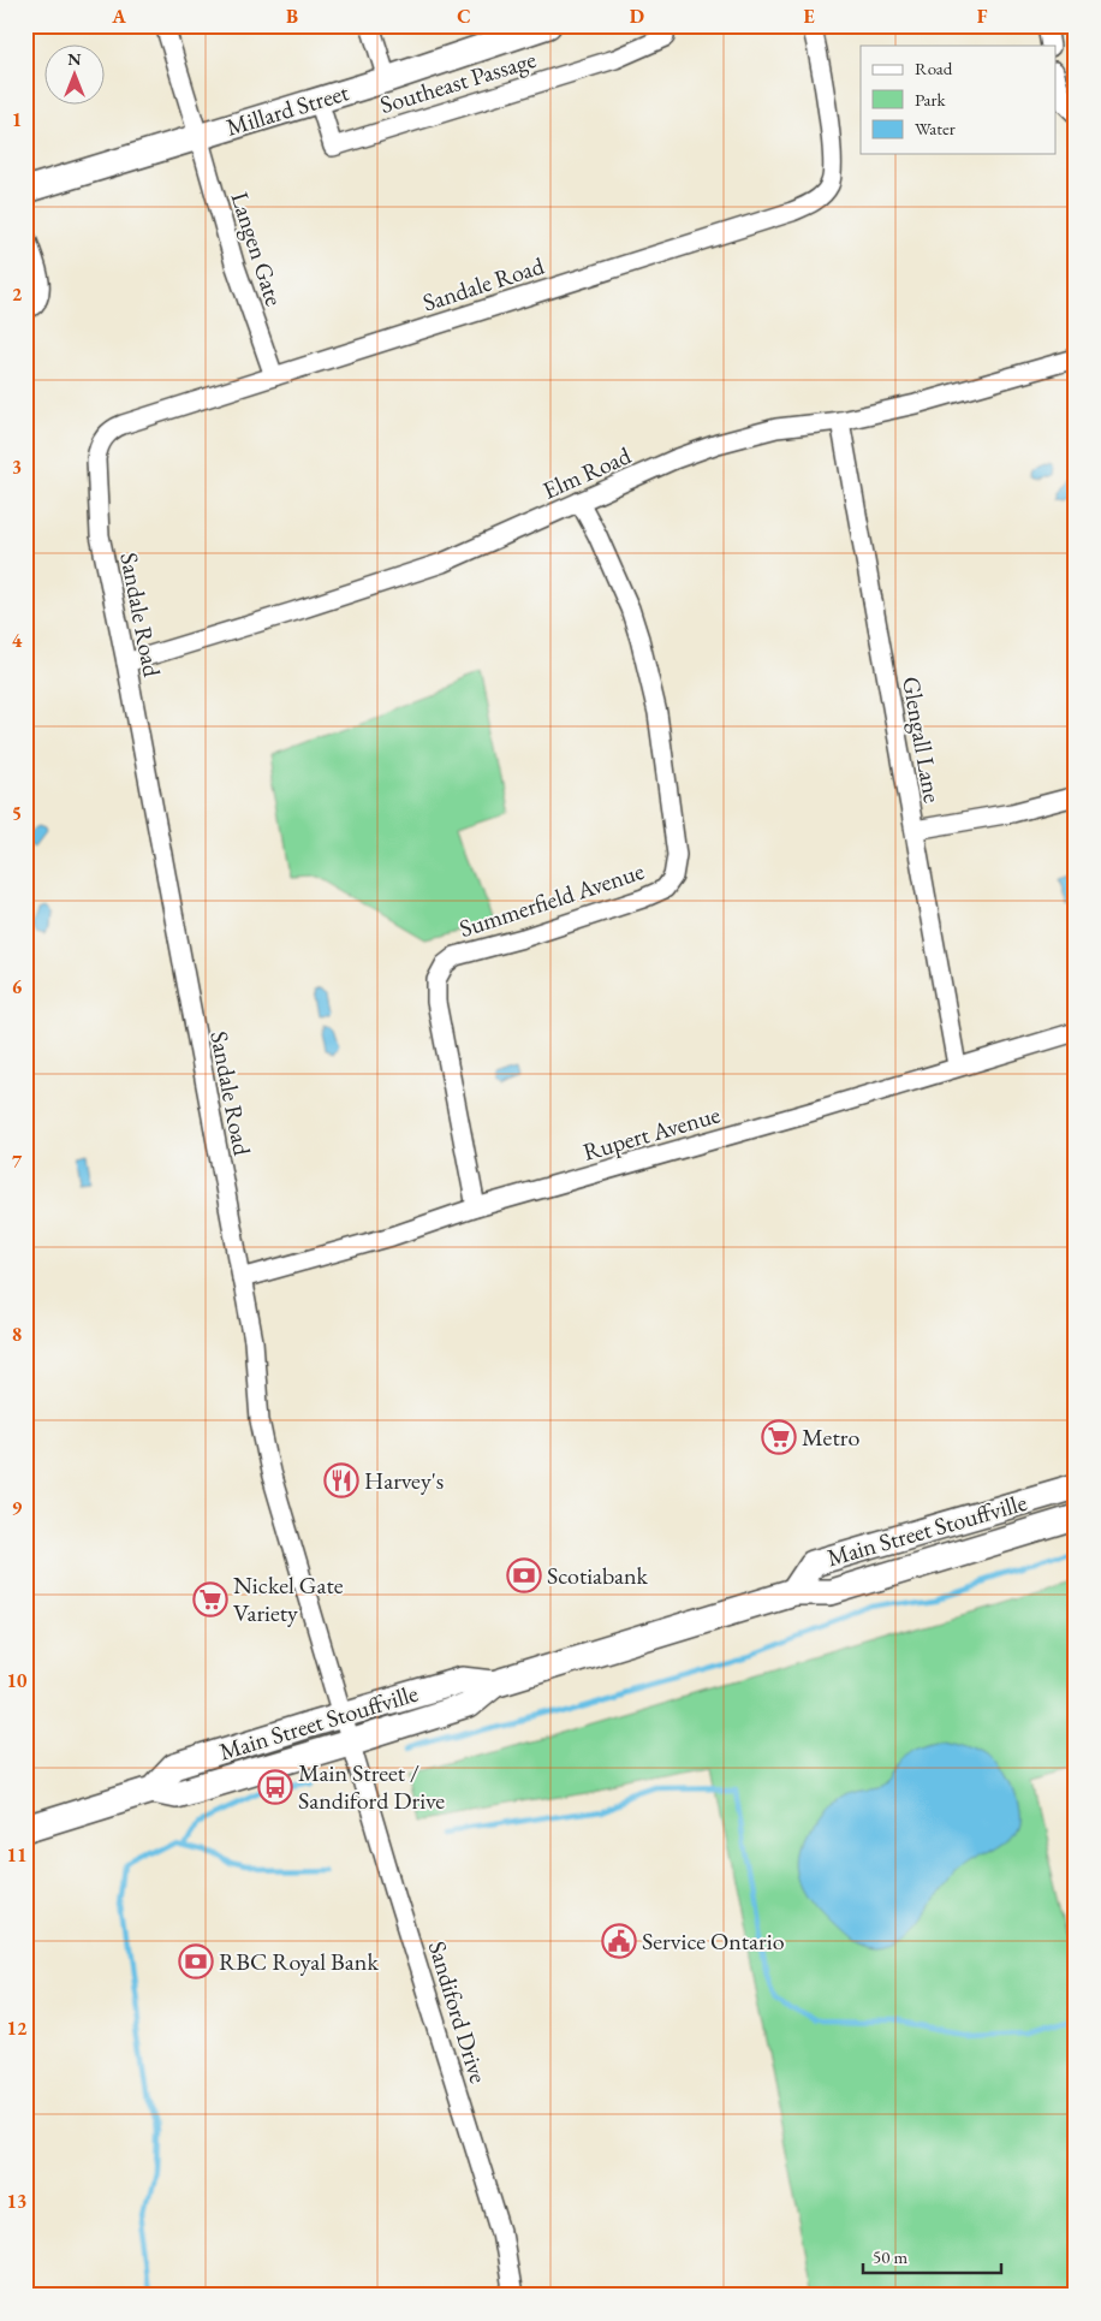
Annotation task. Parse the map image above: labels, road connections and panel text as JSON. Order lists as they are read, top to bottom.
{
  "streets": {
    "main road": ["Millard Street", "Main Street Stouffville"],
    "street": [
      "Southeast Passage",
      "Langen Gate",
      "Sandale Road",
      "Elm Road",
      "Glengall Lane",
      "Summerfield Avenue",
      "Rupert Avenue",
      "Sandiford Drive"
    ]
  },
  "crossings": [
    ["Southeast Passage", "Millard Street"],
    ["Millard Street", "Langen Gate"],
    ["Langen Gate", "Sandale Road"],
    ["Sandale Road", "Elm Road"],
    ["Sandale Road", "Rupert Avenue"],
    ["Sandale Road", "Main Street Stouffville"],
    ["Sandale Road", "Sandiford Drive"],
    ["Elm Road", "Glengall Lane"],
    ["Elm Road", "Summerfield Avenue"],
    ["Glengall Lane", "Rupert Avenue"],
    ["Summerfield Avenue", "Rupert Avenue"],
    ["Main Street Stouffville", "Sandiford Drive"]
  ],
  "places": {
    "supermarket": ["Metro", "Nickel Gate Variety"],
    "restaurant": ["Harvey's"],
    "bank": ["Scotiabank", "RBC Royal Bank"],
    "bus stop": ["Main Street / Sandiford Drive"],
    "public building": ["Service Ontario"]
  },
  "legend": ["Road", "Park", "Water"],
  "scale_bar": "50 m",
  "north": "top",
  "grid": {
    "columns": [
      "A",
      "B",
      "C",
      "D",
      "E",
      "F"
    ],
    "rows": [
      "1",
      "2",
      "3",
      "4",
      "5",
      "6",
      "7",
      "8",
      "9",
      "10",
      "11",
      "12",
      "13"
    ]
  }
}
